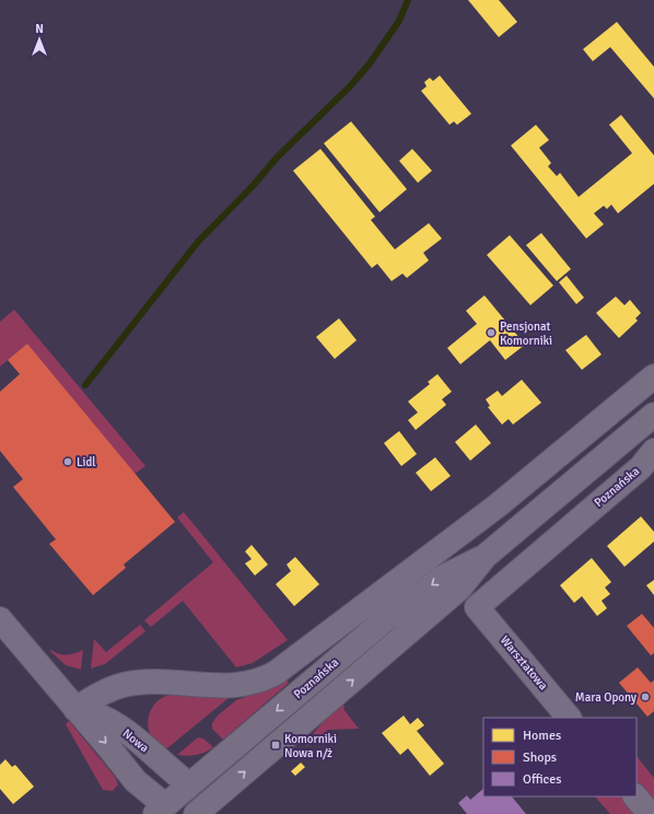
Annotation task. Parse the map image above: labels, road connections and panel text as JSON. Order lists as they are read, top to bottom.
{
  "streets": {
    "street": ["Poznańska", "Warsztatowa", "Nowa"]
  },
  "crossings": [
    ["Poznańska", "Warsztatowa"],
    ["Poznańska", "Nowa"]
  ],
  "places": {
    "other": ["Pensjonat Komorniki", "Lidl", "Mara Opony"],
    "transit": ["Komorniki Nowa n/ż"]
  },
  "legend": ["Homes", "Shops", "Offices"],
  "north": "top"
}
